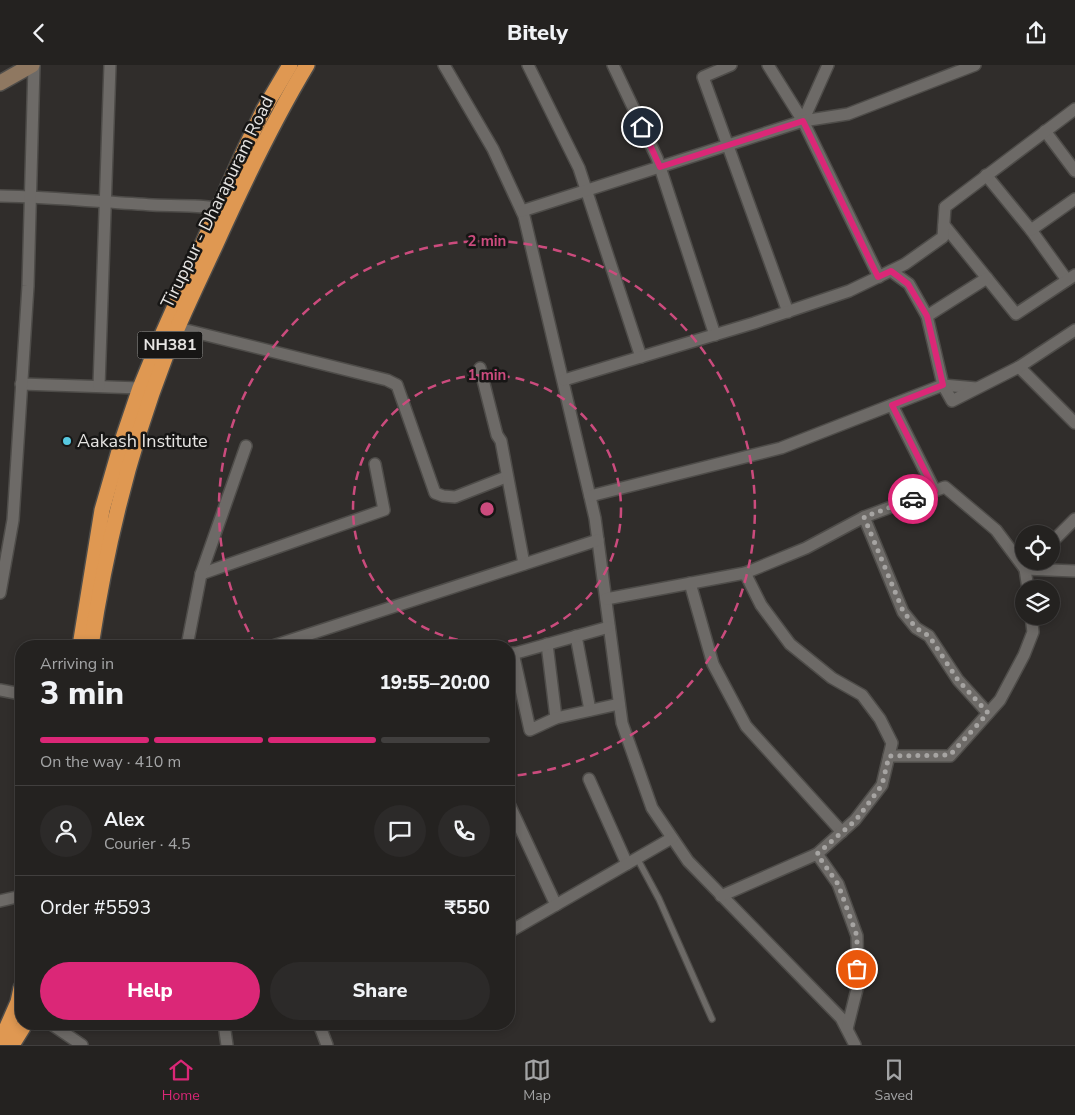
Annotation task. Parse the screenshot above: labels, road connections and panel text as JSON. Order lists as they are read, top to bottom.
{
  "streets": {
    "highway": ["Tiruppur - Dharapuram Road", "NH381"]
  },
  "crossings": [
    ["Tiruppur - Dharapuram Road", "NH381"]
  ],
  "places": ["Aakash Institute"],
  "page": {
    "header": "Bitely",
    "heading": ["3 min", "Arriving in", "19:55–20:00"],
    "panel": [
      "Alex",
      "Courier · 4.5",
      "Order #5593",
      "₹550"
    ],
    "bar": "On the way · 410 m",
    "buttons": ["Help", "Share"],
    "tabs": ["Home", "Map", "Saved"]
  },
  "rings": ["2 min", "1 min"]
}
